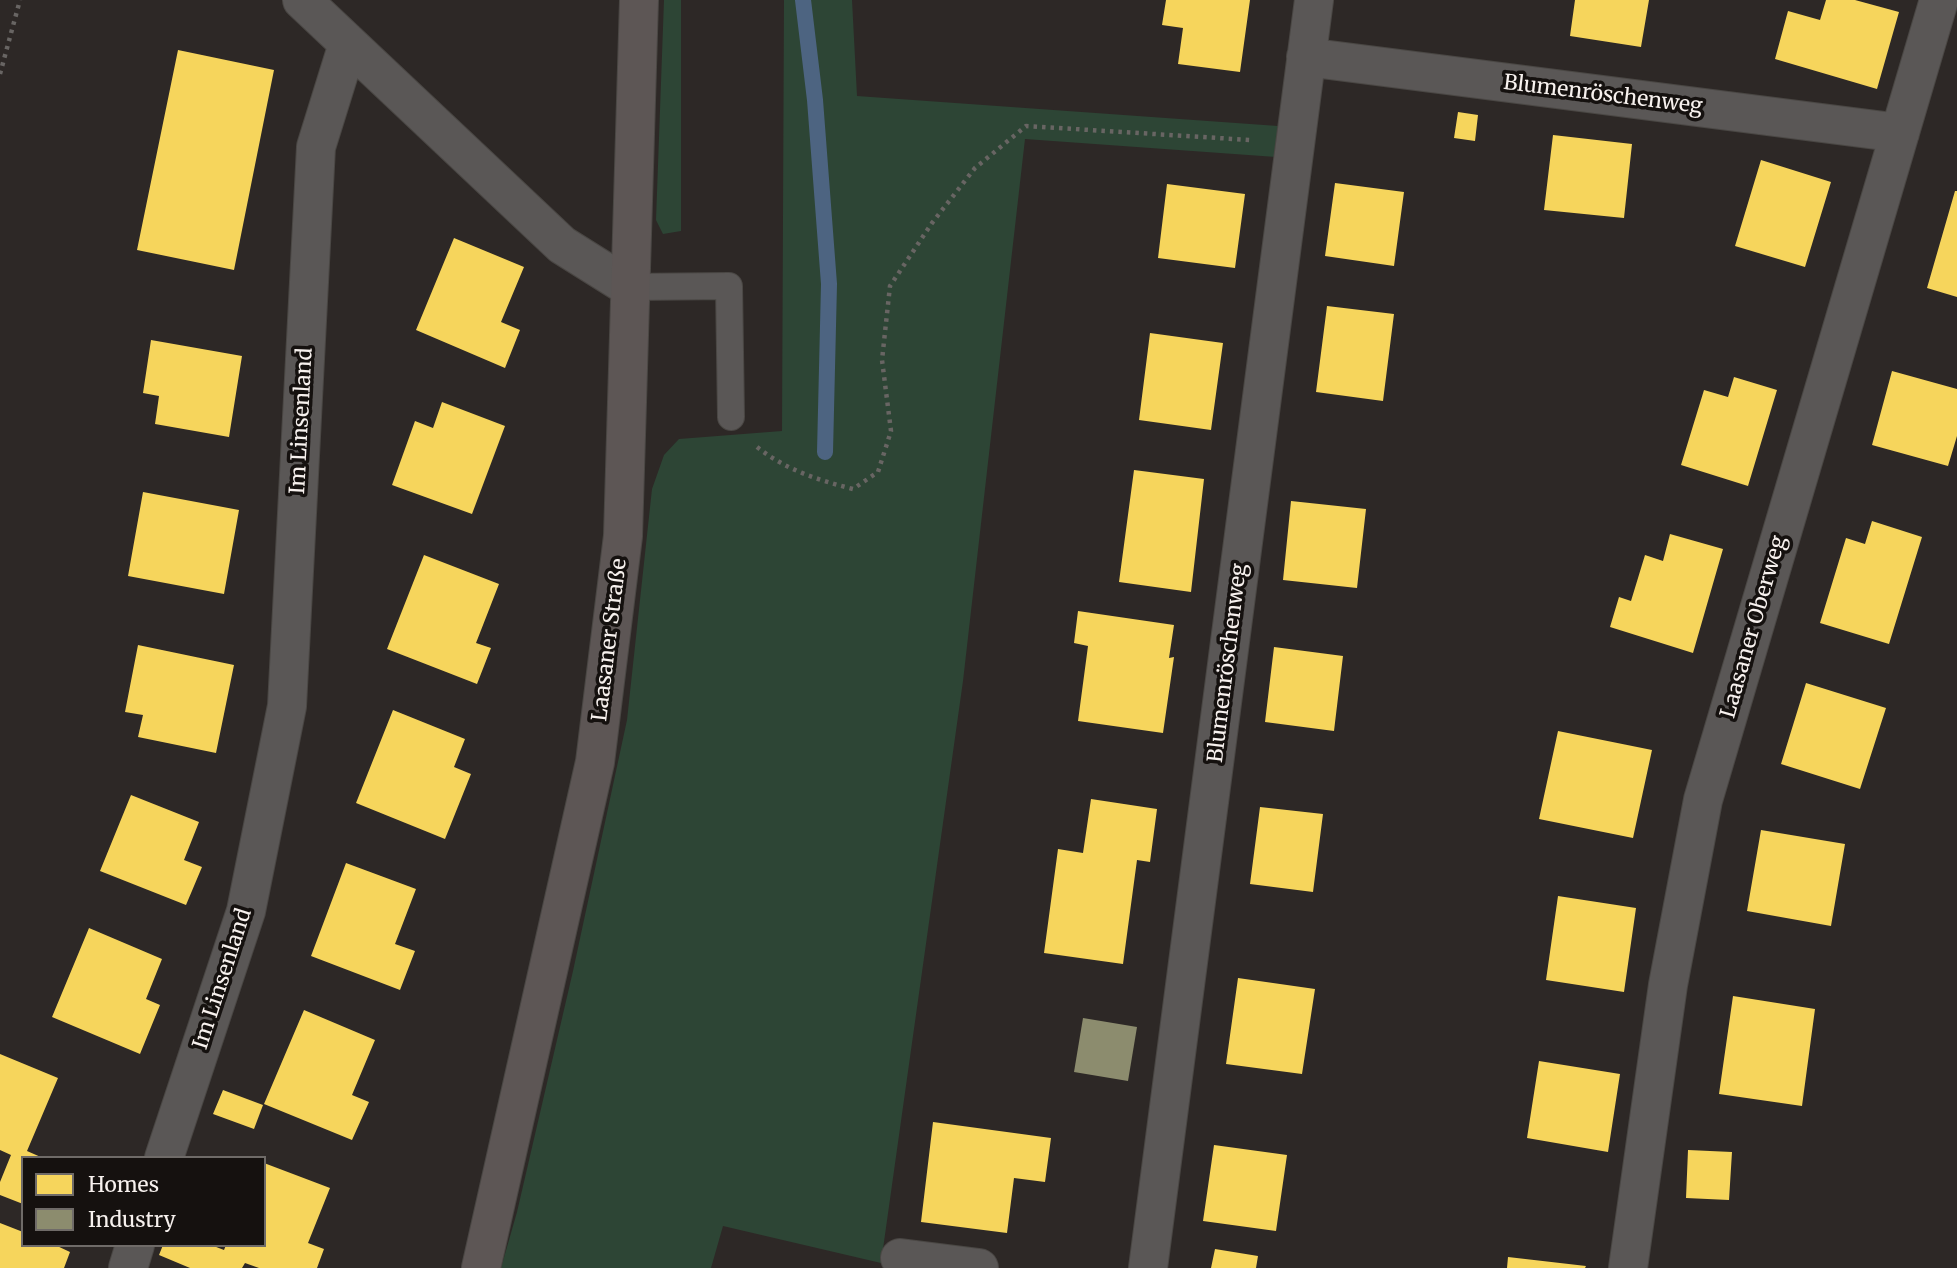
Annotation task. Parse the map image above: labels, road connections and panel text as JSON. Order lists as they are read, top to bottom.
{
  "streets": {
    "street": [
      "Blumenröschenweg",
      "Im Linsenland",
      "Laasaner Oberweg",
      "Laasaner Straße"
    ]
  },
  "crossings": [
    ["Blumenröschenweg", "Laasaner Oberweg"]
  ],
  "legend": ["Homes", "Industry"]
}
